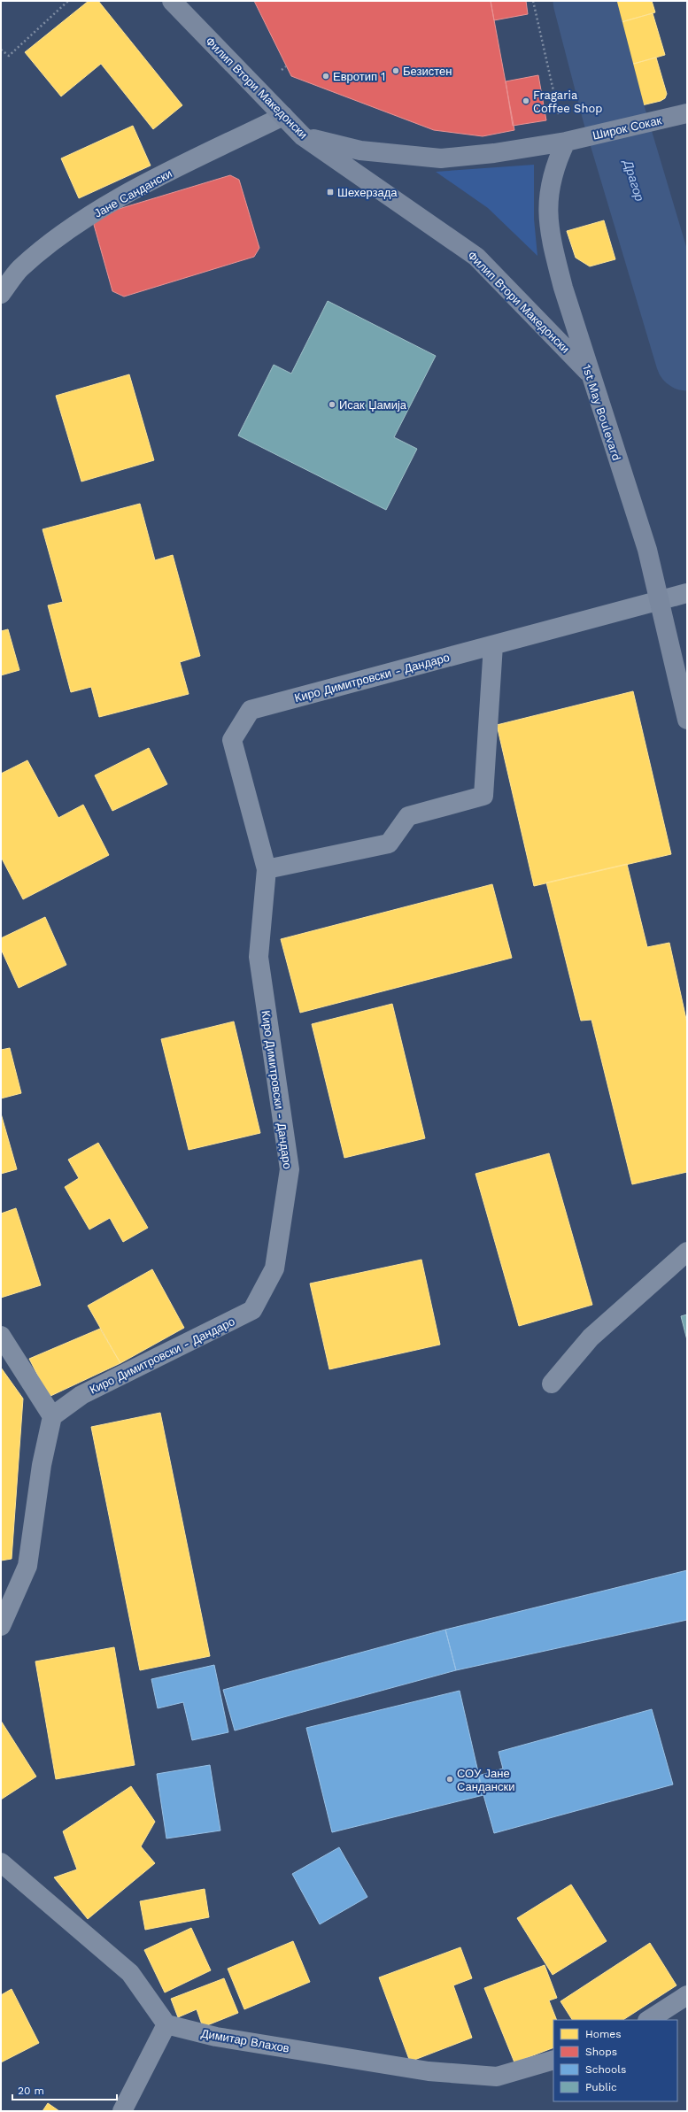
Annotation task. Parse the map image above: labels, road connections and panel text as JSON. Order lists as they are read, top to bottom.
{
  "streets": {
    "main road": ["Филип Втори Македонски", "Широк Сокак", "1st May Boulevard"],
    "street": ["Јане Сандански", "Киро Димитровски - Дандаро", "Димитар Влахов"]
  },
  "crossings": [
    ["Филип Втори Македонски", "Широк Сокак"],
    ["Филип Втори Македонски", "Јане Сандански"],
    ["Филип Втори Македонски", "1st May Boulevard"],
    ["Широк Сокак", "1st May Boulevard"],
    ["1st May Boulevard", "Киро Димитровски - Дандаро"]
  ],
  "water": ["Драгор"],
  "places": {
    "other": [
      "Безистен",
      "Евротип 1",
      "Fragaria Coffee Shop",
      "Исак Џамија",
      "СОУ Јане Сандански"
    ],
    "transit": ["Шехерзада"]
  },
  "legend": [
    "Homes",
    "Shops",
    "Schools",
    "Public"
  ],
  "scale_bar": "20 m"
}
